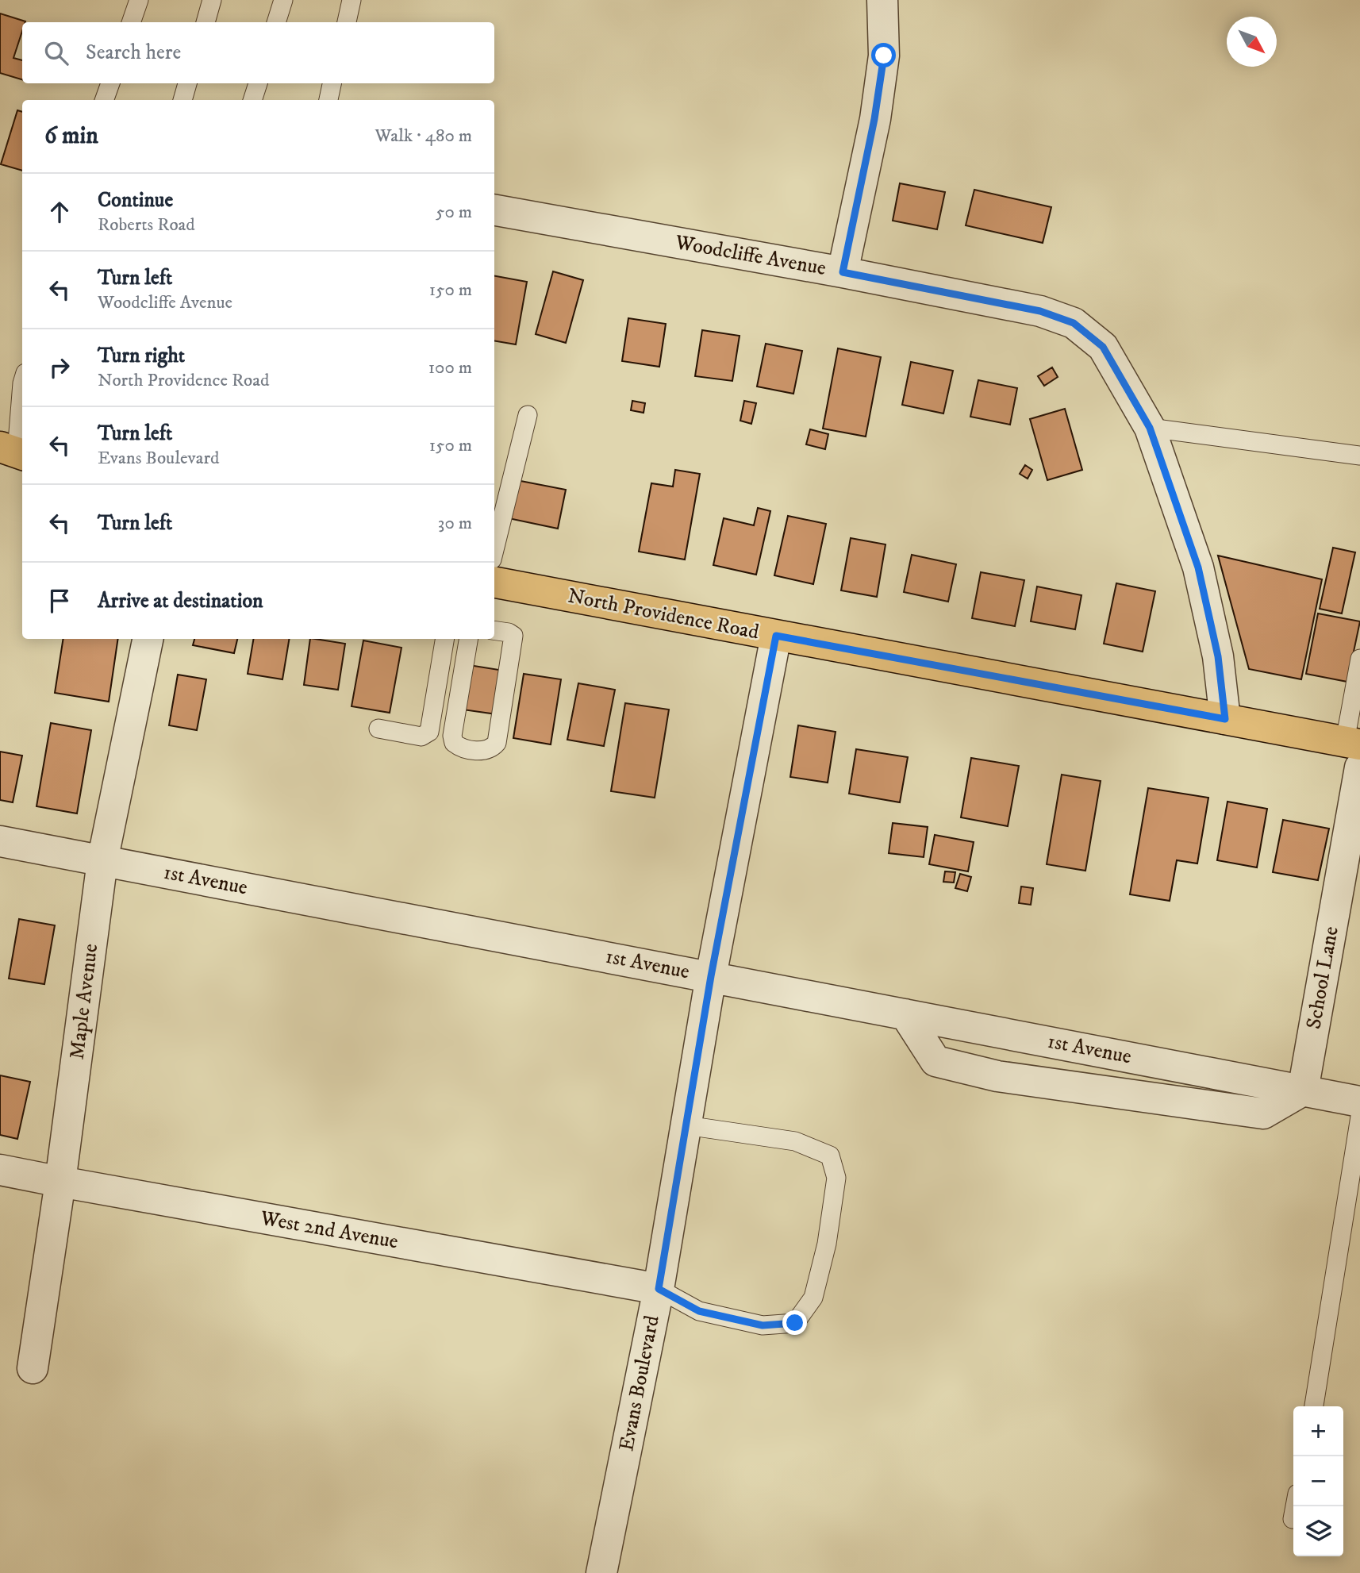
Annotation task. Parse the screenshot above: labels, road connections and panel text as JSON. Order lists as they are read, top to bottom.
{
  "streets": {
    "main road": ["North Providence Road"],
    "street": [
      "Woodcliffe Avenue",
      "1st Avenue",
      "School Lane",
      "Maple Avenue",
      "West 2nd Avenue",
      "Evans Boulevard"
    ]
  },
  "crossings": [
    ["Woodcliffe Avenue", "North Providence Road"],
    ["North Providence Road", "Evans Boulevard"],
    ["1st Avenue", "School Lane"],
    ["1st Avenue", "Maple Avenue"],
    ["1st Avenue", "Evans Boulevard"],
    ["Maple Avenue", "West 2nd Avenue"],
    ["West 2nd Avenue", "Evans Boulevard"]
  ],
  "north": "bottom right",
  "page": {
    "search": "Search here",
    "heading": ["6 min", "Walk · 480 m"],
    "list": [
      ["Continue", "Roberts Road", "50 m"],
      ["Turn left", "Woodcliffe Avenue", "150 m"],
      ["Turn right", "North Providence Road", "100 m"],
      ["Turn left", "Evans Boulevard", "150 m"],
      ["Turn left", "30 m"],
      "Arrive at destination"
    ],
    "map_buttons": ["+", "−"]
  }
}
